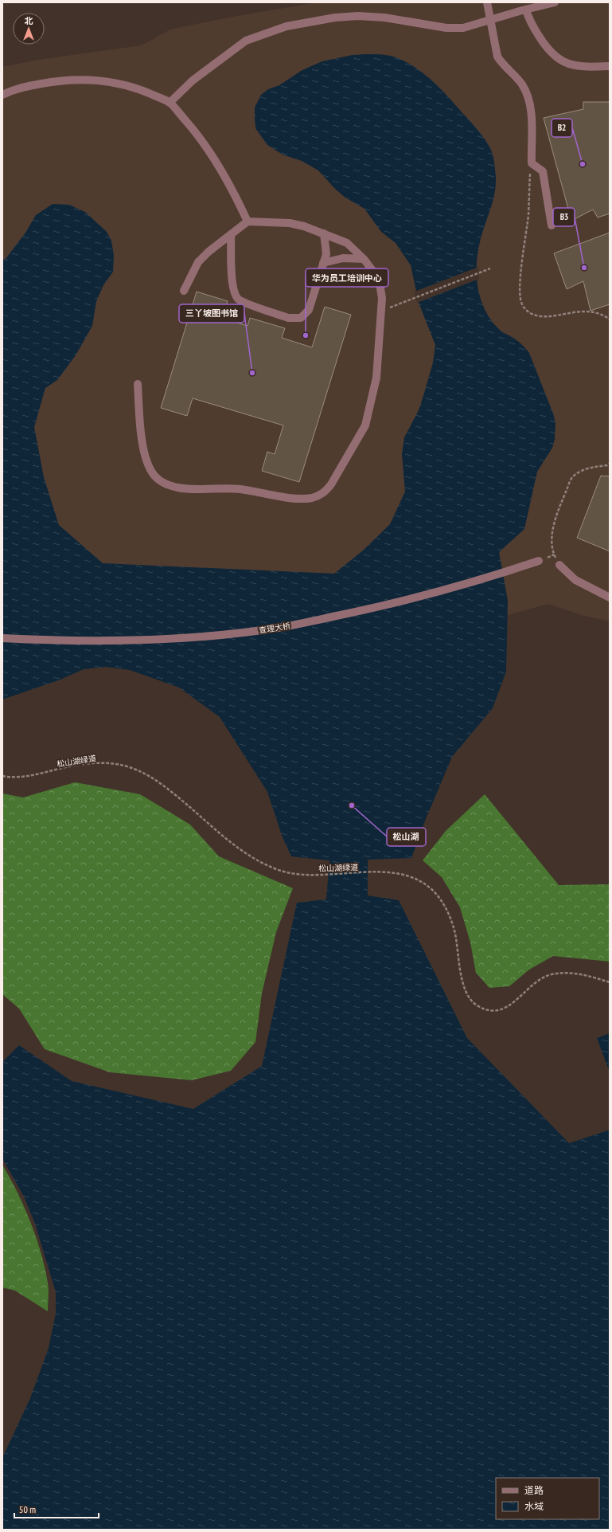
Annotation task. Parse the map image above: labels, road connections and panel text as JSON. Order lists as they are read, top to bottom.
{
  "streets": {
    "street": ["查理大桥"],
    "path": ["松山湖绿道"]
  },
  "places": [
    "B2",
    "B3",
    "华为员工培训中心",
    "三丫坡图书馆",
    "松山湖"
  ],
  "legend": ["道路", "水域"],
  "scale_bar": "50 m",
  "north": "top"
}
